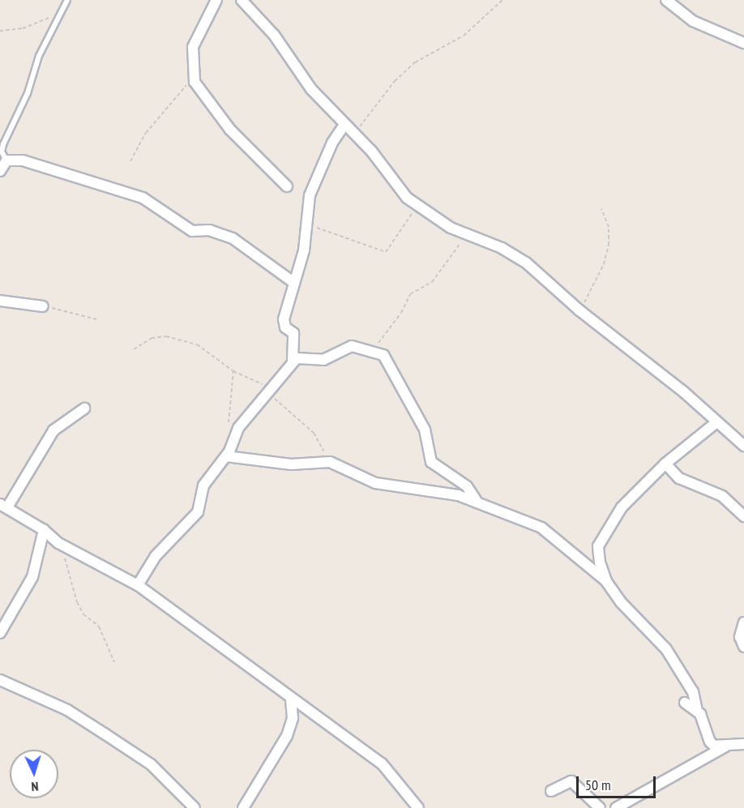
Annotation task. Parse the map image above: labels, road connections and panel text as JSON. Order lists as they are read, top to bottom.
{
  "scale_bar": "50 m",
  "north": "bottom"
}
